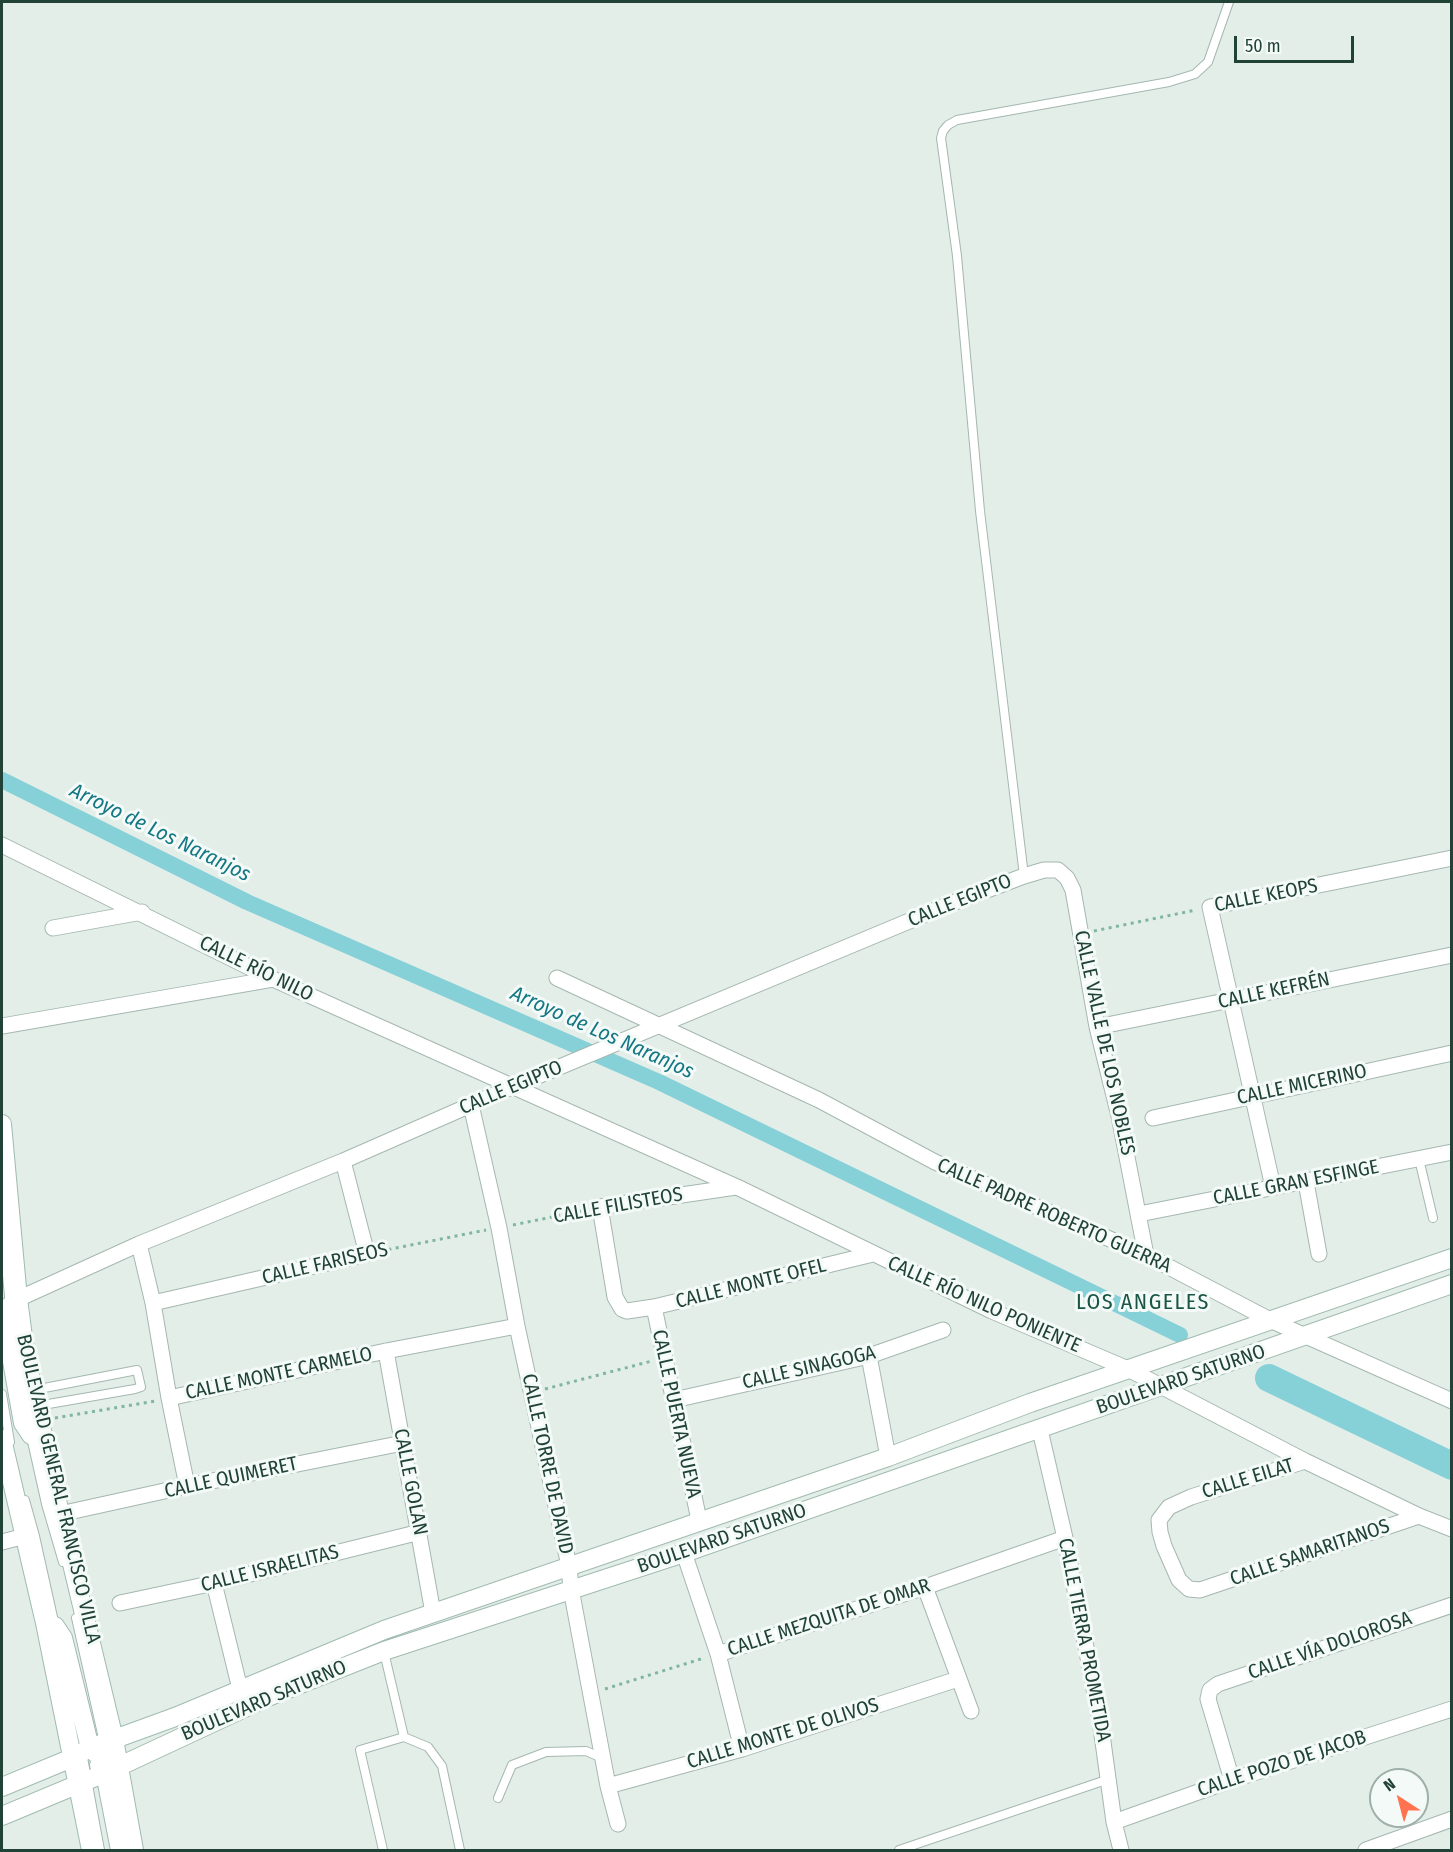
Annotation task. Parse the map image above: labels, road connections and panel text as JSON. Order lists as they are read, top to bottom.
{
  "streets": {
    "street": [
      "CALLE KEOPS",
      "CALLE EGIPTO",
      "CALLE RÍO NILO",
      "CALLE KEFRÉN",
      "CALLE VALLE DE LOS NOBLES",
      "CALLE MICERINO",
      "CALLE GRAN ESFINGE",
      "CALLE FILISTEOS",
      "CALLE PADRE ROBERTO GUERRA",
      "CALLE FARISEOS",
      "CALLE MONTE OFEL",
      "CALLE RÍO NILO PONIENTE",
      "CALLE SINAGOGA",
      "CALLE MONTE CARMELO",
      "BOULEVARD SATURNO",
      "CALLE PUERTA NUEVA",
      "CALLE TORRE DE DAVID",
      "CALLE QUIMERET",
      "CALLE EILAT",
      "CALLE GOLAN",
      "BOULEVARD GENERAL FRANCISCO VILLA",
      "CALLE SAMARITANOS",
      "CALLE ISRAELITAS",
      "CALLE MEZQUITA DE OMAR",
      "CALLE TIERRA PROMETIDA",
      "CALLE VÍA DOLOROSA",
      "CALLE MONTE DE OLIVOS",
      "CALLE POZO DE JACOB"
    ]
  },
  "crossings": [
    ["CALLE KEOPS", "CALLE VALLE DE LOS NOBLES"],
    ["CALLE EGIPTO", "CALLE RÍO NILO"],
    ["CALLE EGIPTO", "CALLE VALLE DE LOS NOBLES"],
    ["CALLE EGIPTO", "CALLE PADRE ROBERTO GUERRA"],
    ["CALLE EGIPTO", "CALLE RÍO NILO PONIENTE"],
    ["CALLE EGIPTO", "CALLE TORRE DE DAVID"],
    ["CALLE EGIPTO", "BOULEVARD GENERAL FRANCISCO VILLA"],
    ["CALLE RÍO NILO", "CALLE RÍO NILO PONIENTE"],
    ["CALLE KEFRÉN", "CALLE VALLE DE LOS NOBLES"],
    ["CALLE VALLE DE LOS NOBLES", "CALLE GRAN ESFINGE"],
    ["CALLE VALLE DE LOS NOBLES", "CALLE PADRE ROBERTO GUERRA"],
    ["CALLE FILISTEOS", "CALLE FARISEOS"],
    ["CALLE FILISTEOS", "CALLE RÍO NILO PONIENTE"],
    ["CALLE FILISTEOS", "CALLE PUERTA NUEVA"],
    ["CALLE FILISTEOS", "CALLE TORRE DE DAVID"],
    ["CALLE PADRE ROBERTO GUERRA", "BOULEVARD SATURNO"],
    ["CALLE FARISEOS", "CALLE TORRE DE DAVID"],
    ["CALLE MONTE OFEL", "CALLE RÍO NILO PONIENTE"],
    ["CALLE MONTE OFEL", "CALLE PUERTA NUEVA"],
    ["CALLE RÍO NILO PONIENTE", "BOULEVARD SATURNO"],
    ["CALLE RÍO NILO PONIENTE", "CALLE EILAT"],
    ["CALLE RÍO NILO PONIENTE", "CALLE SAMARITANOS"],
    ["CALLE SINAGOGA", "CALLE PUERTA NUEVA"],
    ["CALLE MONTE CARMELO", "CALLE TORRE DE DAVID"],
    ["CALLE MONTE CARMELO", "CALLE GOLAN"],
    ["CALLE MONTE CARMELO", "BOULEVARD GENERAL FRANCISCO VILLA"],
    ["BOULEVARD SATURNO", "CALLE PUERTA NUEVA"],
    ["BOULEVARD SATURNO", "CALLE TORRE DE DAVID"],
    ["BOULEVARD SATURNO", "CALLE GOLAN"],
    ["BOULEVARD SATURNO", "BOULEVARD GENERAL FRANCISCO VILLA"],
    ["BOULEVARD SATURNO", "CALLE TIERRA PROMETIDA"],
    ["CALLE TORRE DE DAVID", "CALLE MEZQUITA DE OMAR"],
    ["CALLE TORRE DE DAVID", "CALLE MONTE DE OLIVOS"],
    ["CALLE QUIMERET", "CALLE GOLAN"],
    ["CALLE QUIMERET", "BOULEVARD GENERAL FRANCISCO VILLA"],
    ["CALLE EILAT", "CALLE SAMARITANOS"],
    ["CALLE GOLAN", "CALLE ISRAELITAS"],
    ["CALLE MEZQUITA DE OMAR", "CALLE TIERRA PROMETIDA"],
    ["CALLE TIERRA PROMETIDA", "CALLE POZO DE JACOB"],
    ["CALLE VÍA DOLOROSA", "CALLE POZO DE JACOB"]
  ],
  "districts": ["LOS ANGELES"],
  "water": ["Arroyo de Los Naranjos"],
  "scale_bar": "50 m",
  "north": "top left"
}
